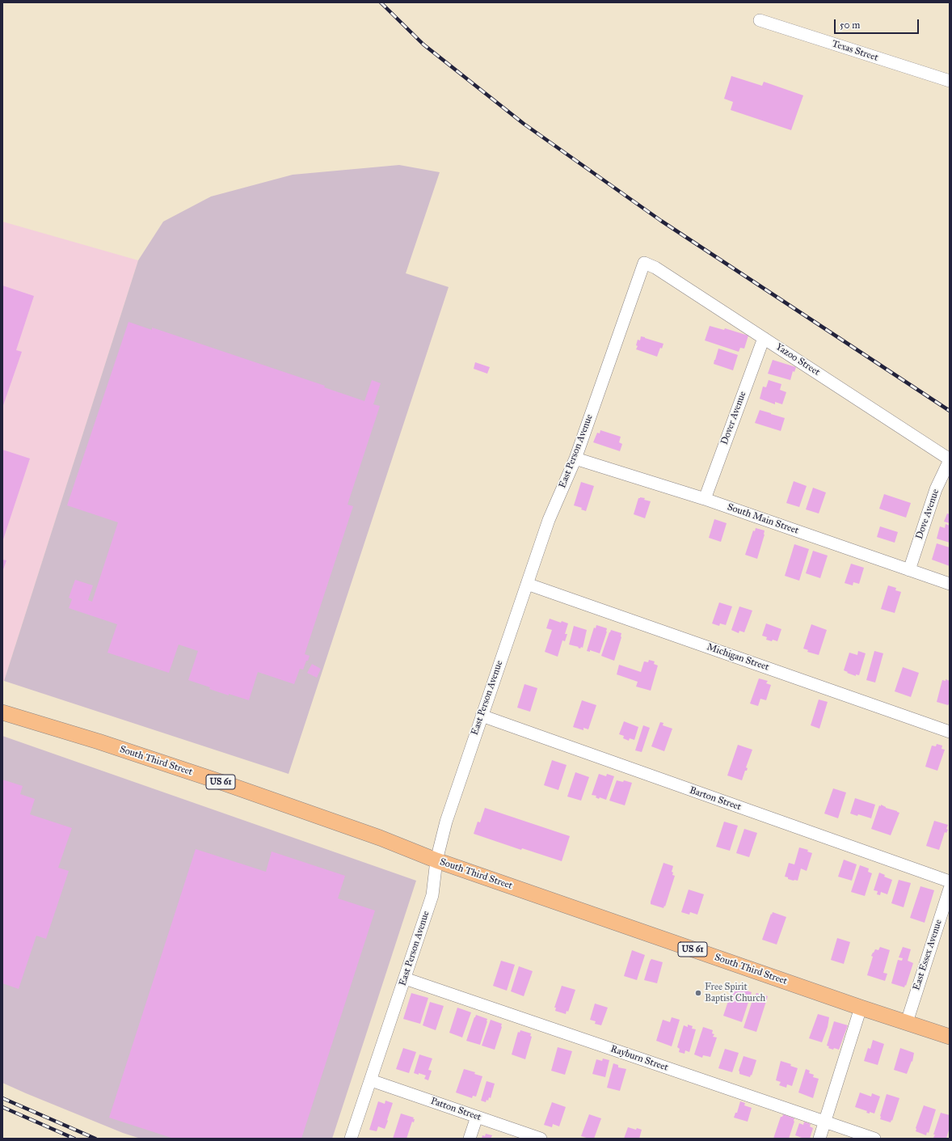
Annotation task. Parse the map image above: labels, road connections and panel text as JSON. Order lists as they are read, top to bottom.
{
  "streets": {
    "main road": ["South Third Street", "US 61"],
    "street": [
      "Texas Street",
      "Yazoo Street",
      "Dover Avenue",
      "East Person Avenue",
      "Dove Avenue",
      "South Main Street",
      "Michigan Street",
      "Barton Street",
      "East Essex Avenue",
      "Rayburn Street",
      "Patton Street"
    ]
  },
  "crossings": [
    ["Yazoo Street", "Dover Avenue"],
    ["Yazoo Street", "East Person Avenue"],
    ["Yazoo Street", "Dove Avenue"],
    ["Dover Avenue", "South Main Street"],
    ["East Person Avenue", "South Main Street"],
    ["East Person Avenue", "Michigan Street"],
    ["East Person Avenue", "South Third Street"],
    ["East Person Avenue", "Barton Street"],
    ["East Person Avenue", "Rayburn Street"],
    ["East Person Avenue", "Patton Street"],
    ["Dove Avenue", "South Main Street"],
    ["South Third Street", "East Essex Avenue"]
  ],
  "places": ["Free Spirit Baptist Church"],
  "scale_bar": "50 m"
}
